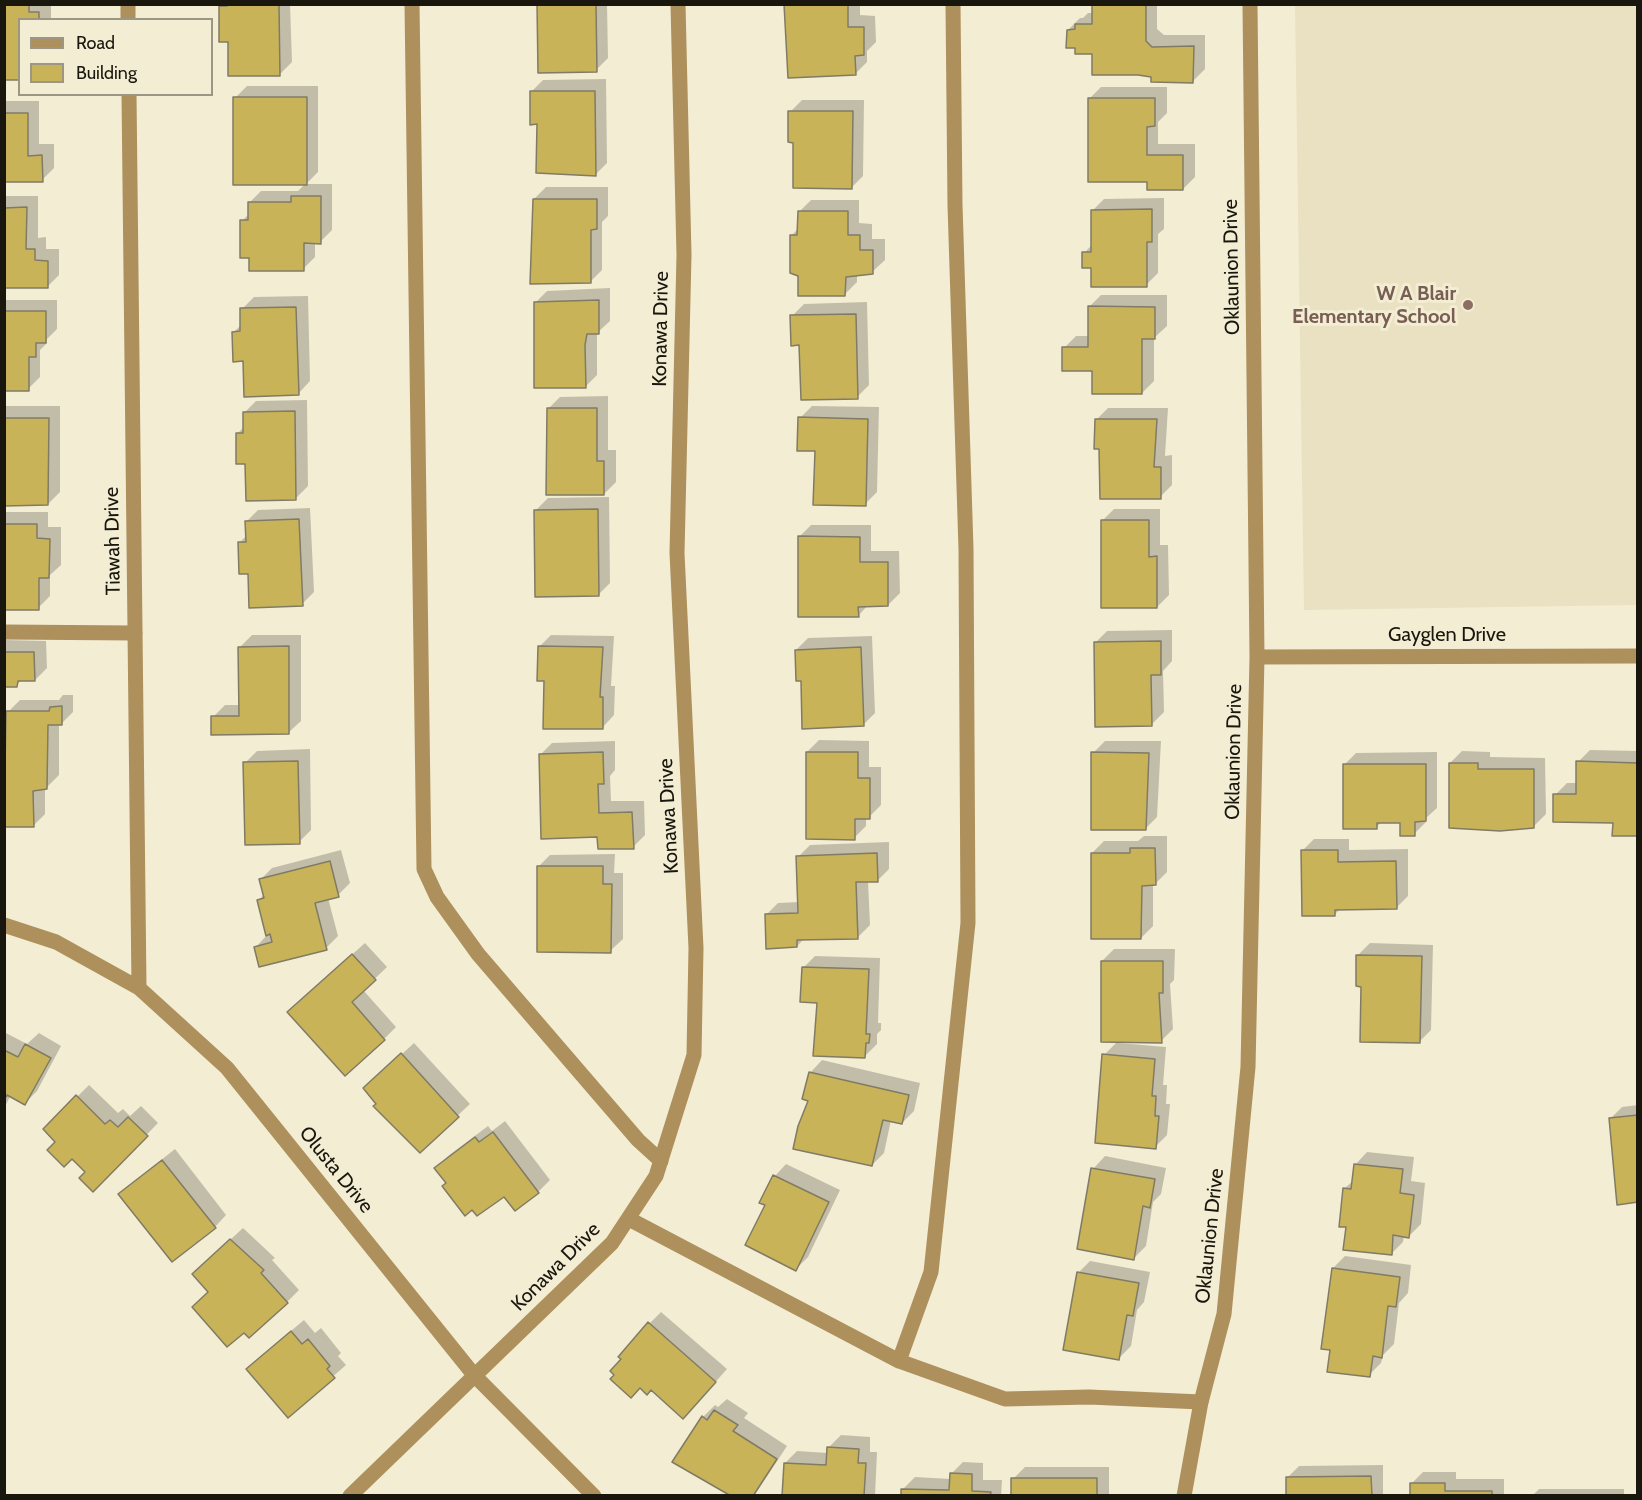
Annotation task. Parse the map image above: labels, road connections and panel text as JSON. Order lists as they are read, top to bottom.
{
  "streets": {
    "street": [
      "Oklaunion Drive",
      "Konawa Drive",
      "Tiawah Drive",
      "Gayglen Drive",
      "Olusta Drive"
    ]
  },
  "crossings": [
    ["Oklaunion Drive", "Gayglen Drive"],
    ["Konawa Drive", "Olusta Drive"],
    ["Tiawah Drive", "Olusta Drive"]
  ],
  "places": ["W A Blair Elementary School"],
  "legend": ["Road", "Building"]
}
